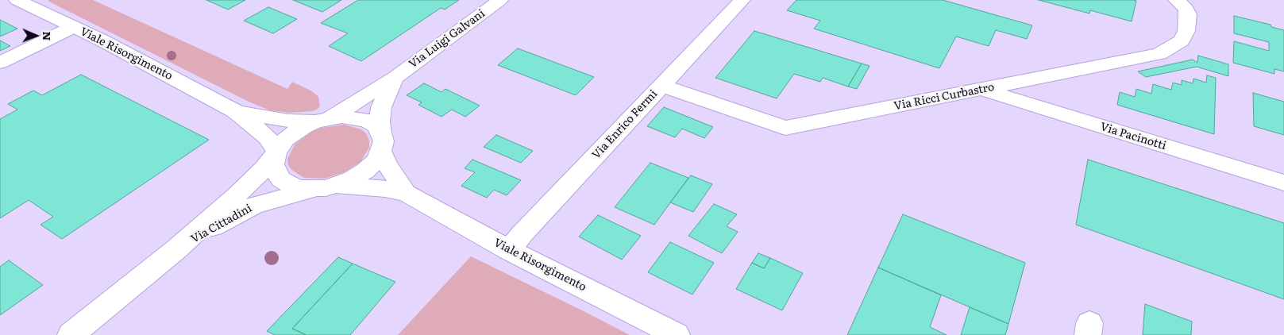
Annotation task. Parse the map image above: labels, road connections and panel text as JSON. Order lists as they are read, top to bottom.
{
  "streets": {
    "street": [
      "Via Luigi Galvani",
      "Viale Risorgimento",
      "Via Ricci Curbastro",
      "Via Enrico Fermi",
      "Via Pacinotti",
      "Via Cittadini"
    ]
  },
  "crossings": [
    ["Via Luigi Galvani", "Viale Risorgimento"],
    ["Via Luigi Galvani", "Via Cittadini"],
    ["Viale Risorgimento", "Via Enrico Fermi"],
    ["Viale Risorgimento", "Via Cittadini"],
    ["Via Ricci Curbastro", "Via Enrico Fermi"],
    ["Via Ricci Curbastro", "Via Pacinotti"]
  ],
  "north": "right"
}
